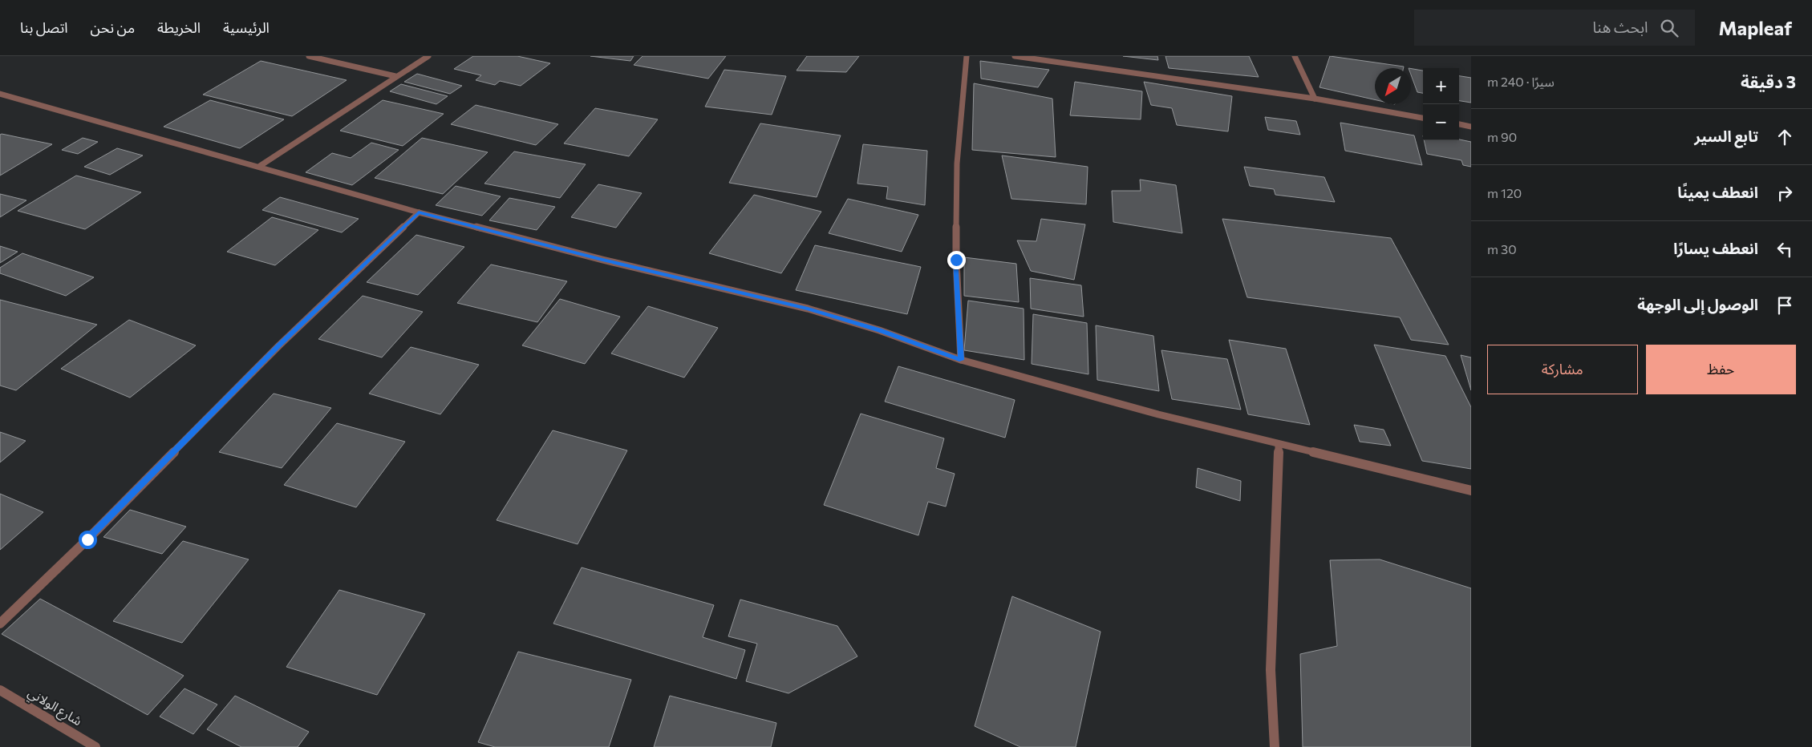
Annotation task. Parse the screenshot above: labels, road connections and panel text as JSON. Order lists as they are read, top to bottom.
{
  "streets": {
    "street": ["شارع الولاني"]
  },
  "north": "bottom left",
  "page": {
    "header": "Mapleaf",
    "search": "ابحث هنا",
    "nav": [
      "الرئيسية",
      "الخريطة",
      "من نحن",
      "اتصل بنا"
    ],
    "heading": ["3 دقيقة", "سيرًا · 240 m"],
    "map_buttons": ["+", "−"],
    "list": [
      ["تابع السير", "90 m"],
      ["انعطف يمينًا", "120 m"],
      ["انعطف يسارًا", "30 m"],
      "الوصول إلى الوجهة"
    ],
    "buttons": ["حفظ", "مشاركة"]
  }
}
